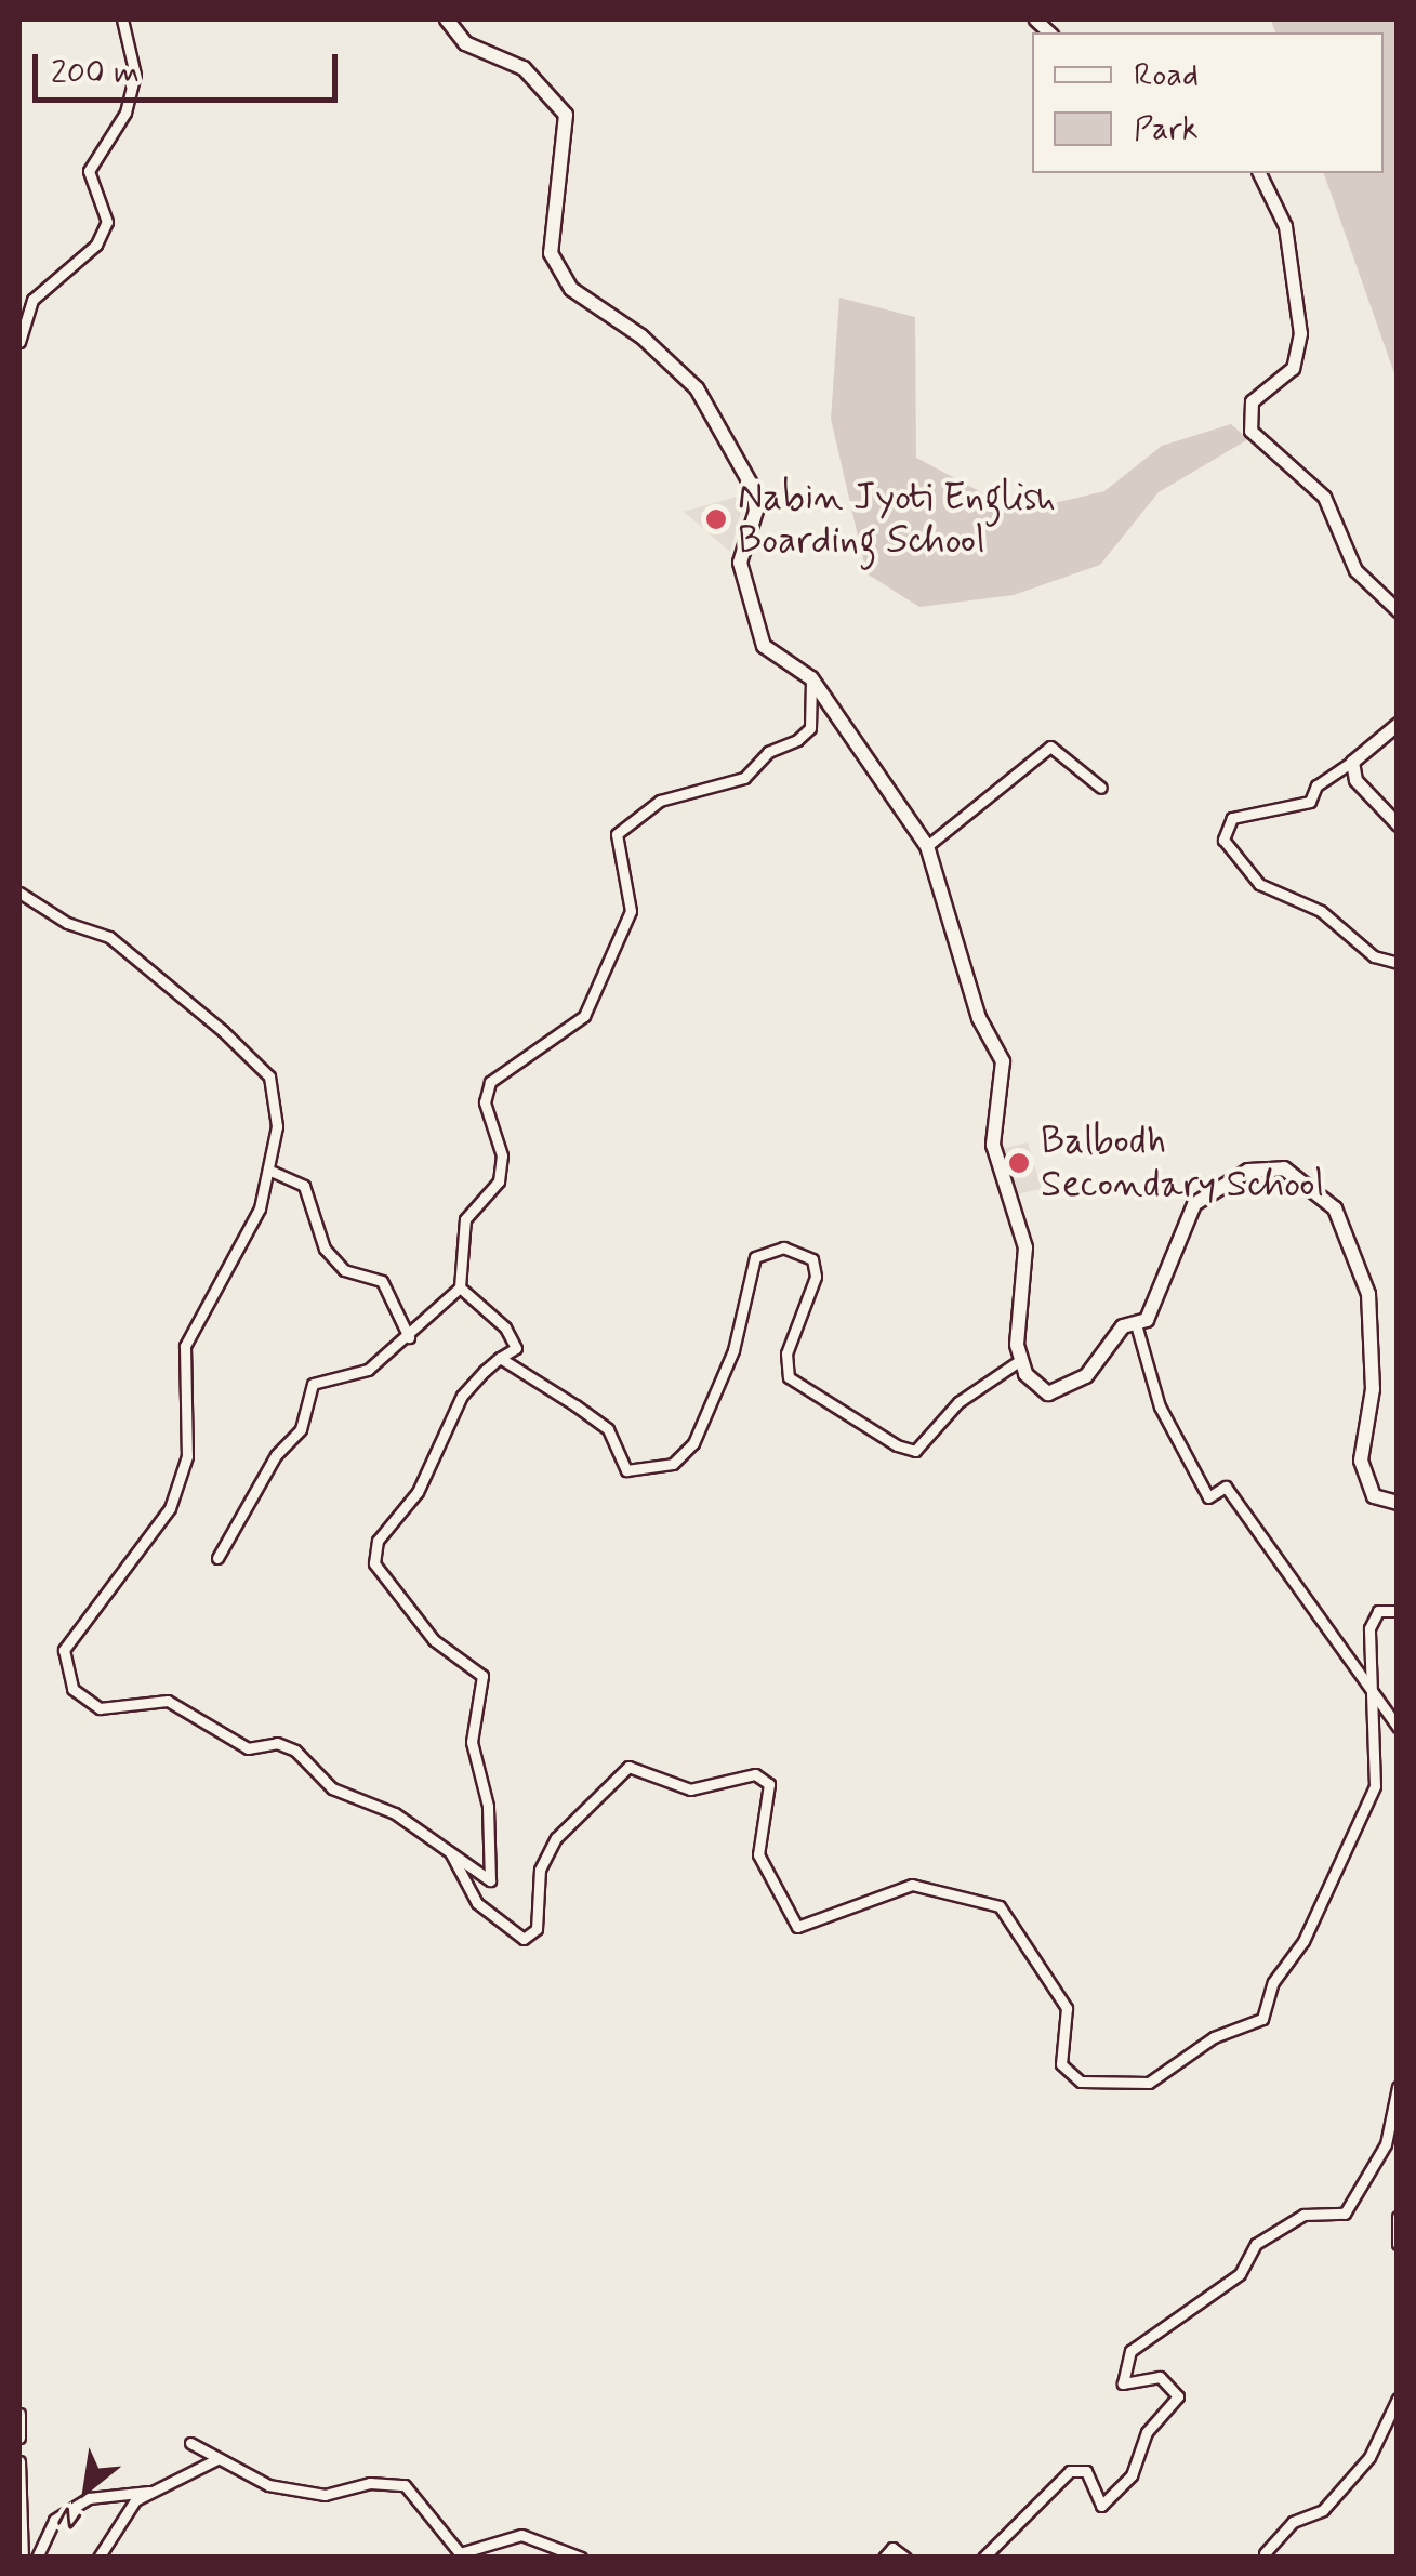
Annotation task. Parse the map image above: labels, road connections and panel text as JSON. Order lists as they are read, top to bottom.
{
  "places": ["Nabin Jyoti English Boarding School", "Balbodh Secondary School"],
  "legend": ["Road", "Park"],
  "scale_bar": "200 m",
  "north": "bottom left"
}
